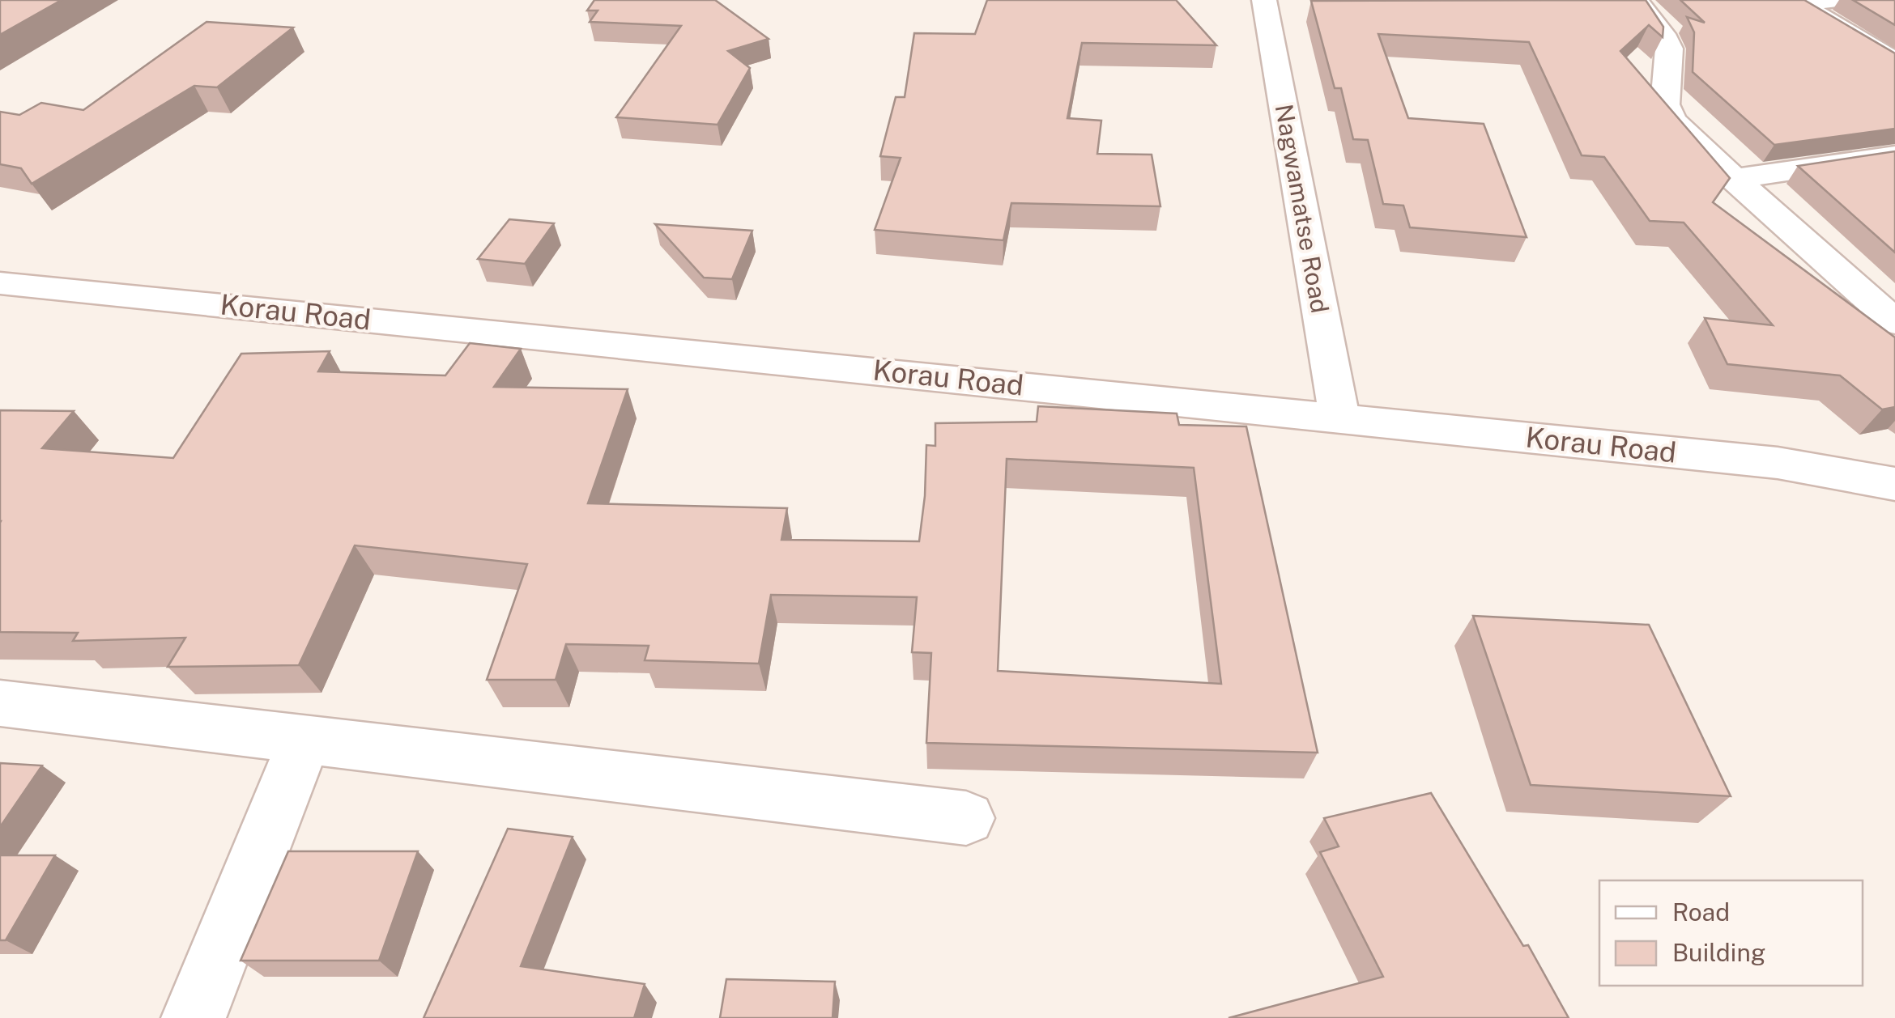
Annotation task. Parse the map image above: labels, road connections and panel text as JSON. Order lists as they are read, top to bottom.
{
  "streets": {
    "street": ["Nagwamatse Road", "Korau Road"]
  },
  "crossings": [
    ["Nagwamatse Road", "Korau Road"]
  ],
  "legend": ["Road", "Building"]
}
